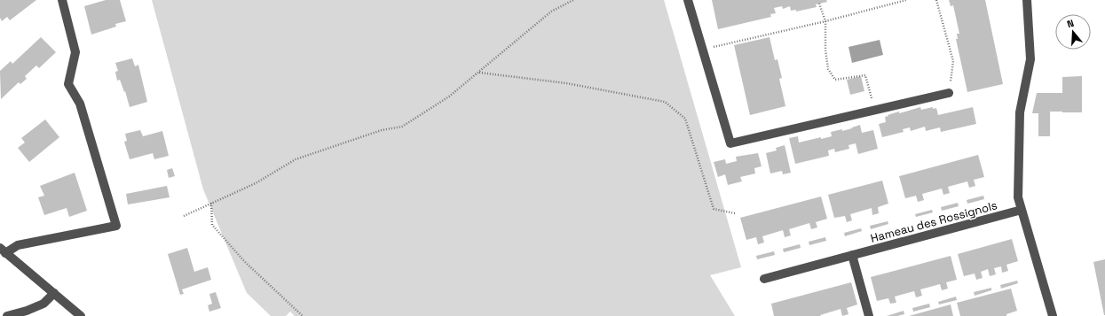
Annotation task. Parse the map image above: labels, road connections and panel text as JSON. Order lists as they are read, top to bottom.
{
  "streets": {
    "street": ["Hameau des Rossignols"]
  },
  "north": "top"
}
